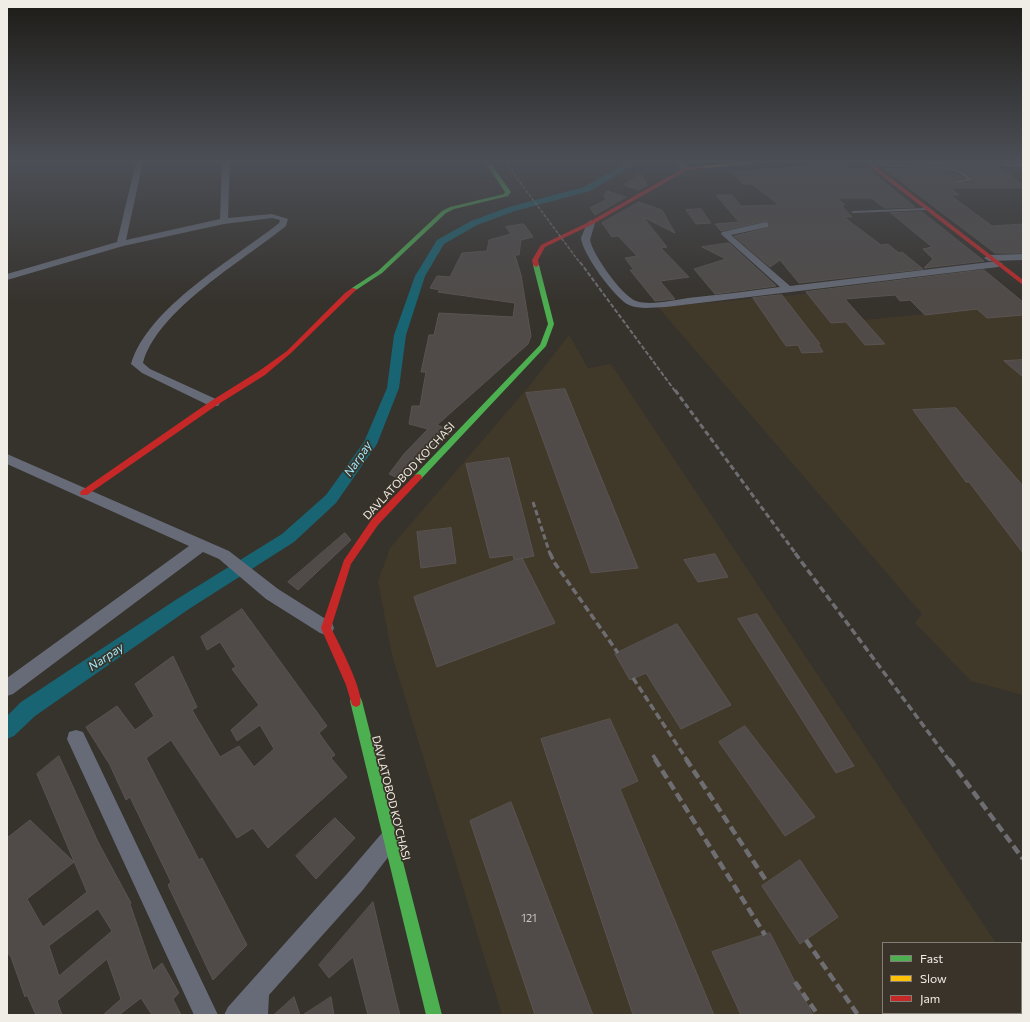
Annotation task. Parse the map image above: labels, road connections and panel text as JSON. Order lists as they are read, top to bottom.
{
  "streets": {
    "street": ["DAVLATOBOD KO'CHASI"]
  },
  "water": ["Narpay"],
  "house_numbers": ["121"],
  "legend": ["Fast", "Slow", "Jam"]
}
